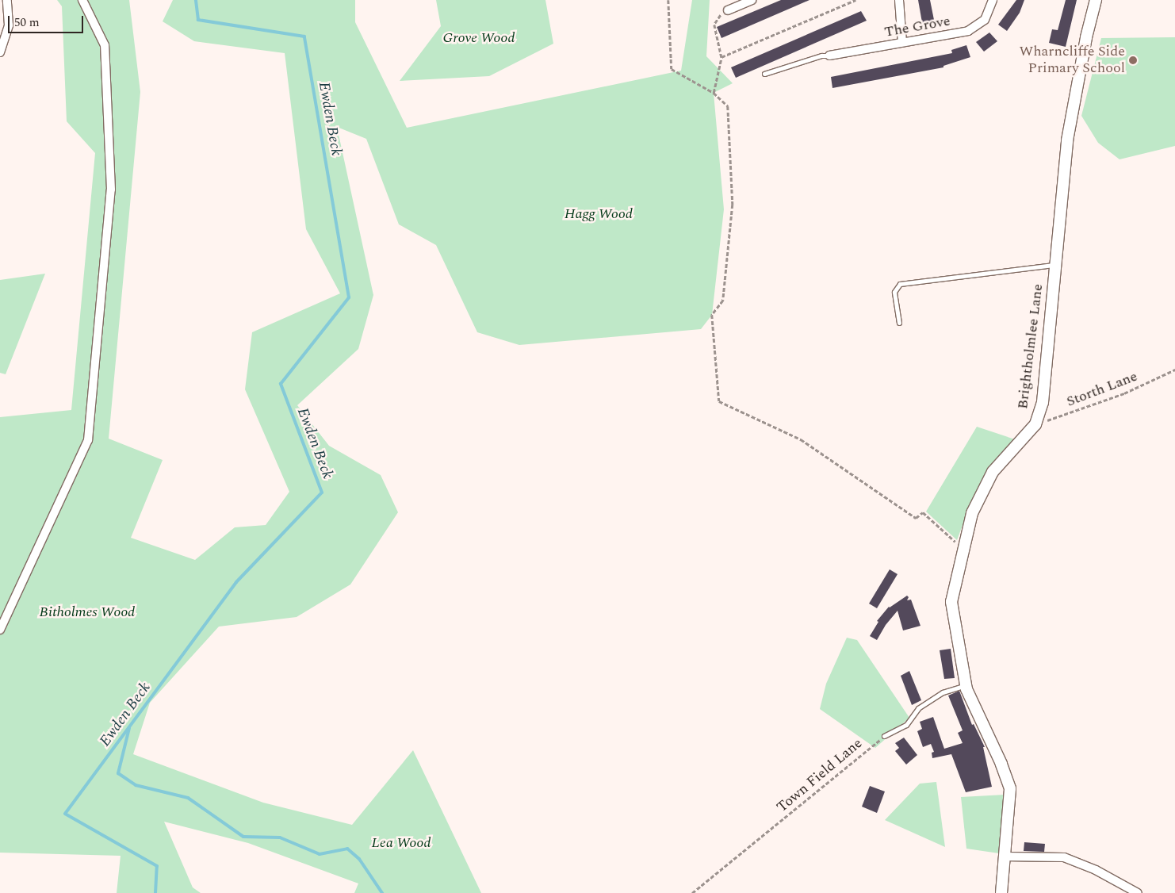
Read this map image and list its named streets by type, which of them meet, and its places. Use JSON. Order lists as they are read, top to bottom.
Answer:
{
  "streets": {
    "street": ["The Grove", "Brightholmlee Lane"],
    "path": ["Storth Lane", "Town Field Lane"]
  },
  "crossings": [
    ["Brightholmlee Lane", "Storth Lane"]
  ],
  "water": ["Ewden Beck"],
  "parks": [
    "Grove Wood",
    "Hagg Wood",
    "Bitholmes Wood",
    "Lea Wood"
  ],
  "places": ["Wharncliffe Side Primary School"],
  "scale_bar": "50 m"
}
